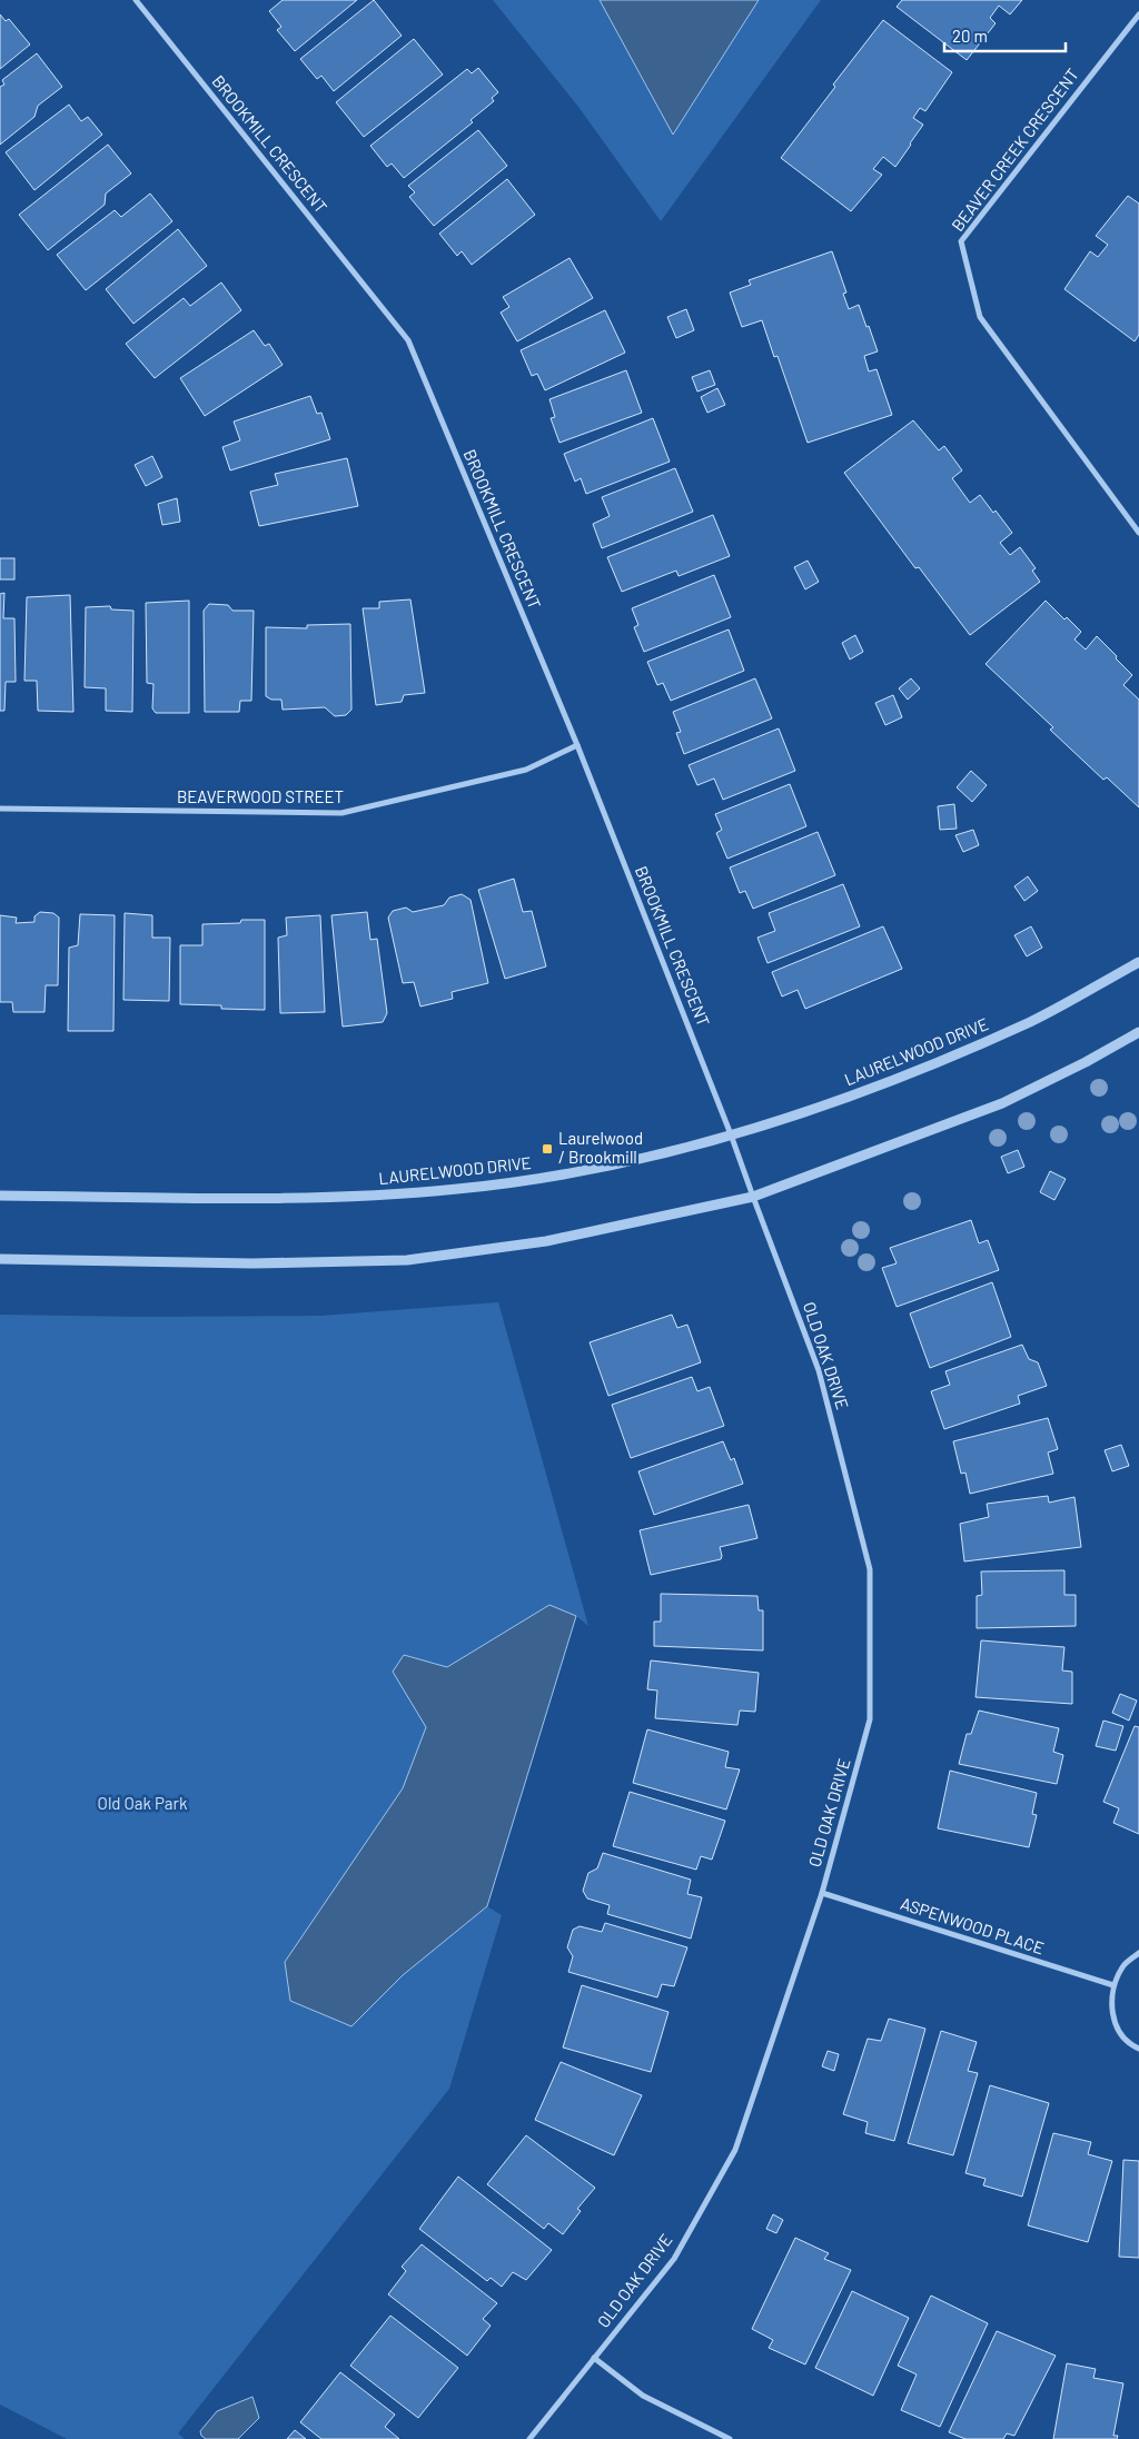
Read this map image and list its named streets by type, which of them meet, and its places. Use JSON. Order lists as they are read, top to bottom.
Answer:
{
  "streets": {
    "street": [
      "BROOKMILL CRESCENT",
      "BEAVER CREEK CRESCENT",
      "BEAVERWOOD STREET",
      "LAURELWOOD DRIVE",
      "OLD OAK DRIVE",
      "ASPENWOOD PLACE"
    ]
  },
  "crossings": [
    ["BROOKMILL CRESCENT", "BEAVERWOOD STREET"],
    ["BROOKMILL CRESCENT", "LAURELWOOD DRIVE"],
    ["BROOKMILL CRESCENT", "OLD OAK DRIVE"],
    ["LAURELWOOD DRIVE", "OLD OAK DRIVE"],
    ["OLD OAK DRIVE", "ASPENWOOD PLACE"]
  ],
  "parks": ["Old Oak Park"],
  "places": {
    "transit": ["Laurelwood / Brookmill"]
  },
  "scale_bar": "20 m"
}
